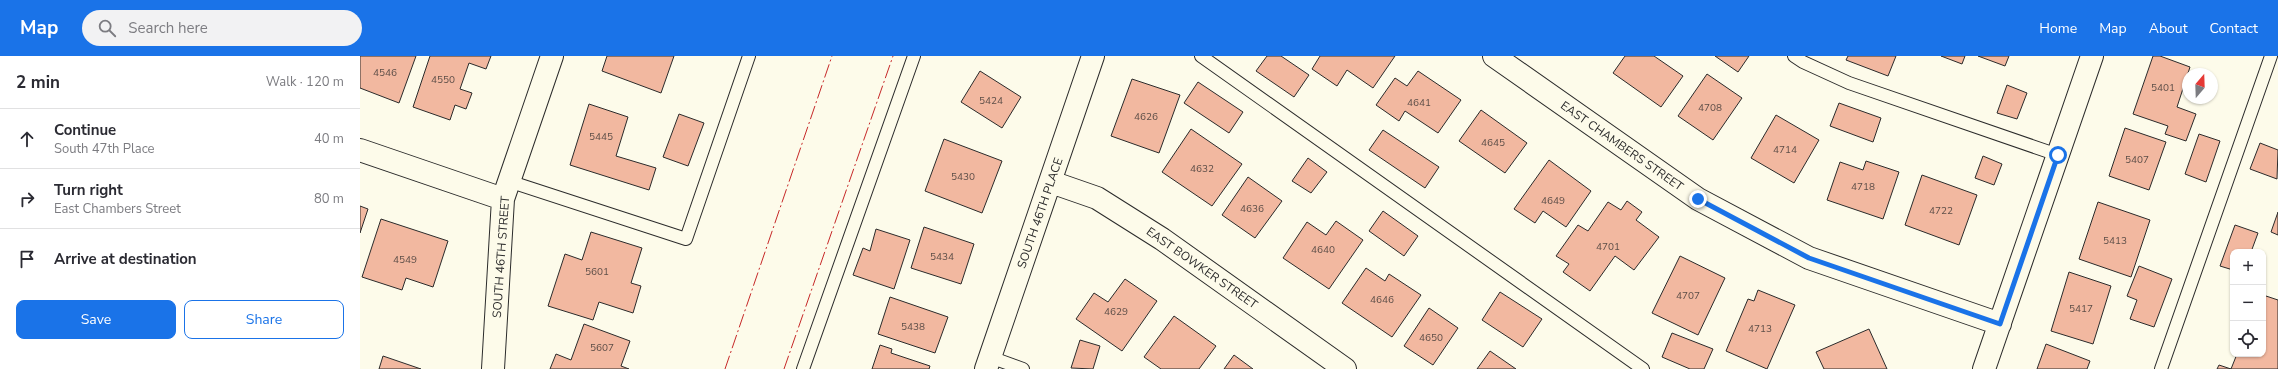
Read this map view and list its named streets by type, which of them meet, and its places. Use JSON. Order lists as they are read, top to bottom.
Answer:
{
  "streets": {
    "street": [
      "EAST CHAMBERS STREET",
      "SOUTH 46TH PLACE",
      "SOUTH 46TH STREET",
      "EAST BOWKER STREET"
    ]
  },
  "crossings": [
    ["SOUTH 46TH PLACE", "EAST BOWKER STREET"]
  ],
  "house_numbers": [
    "4546",
    "4550",
    "5401",
    "5424",
    "4641",
    "4708",
    "4626",
    "5445",
    "4645",
    "4714",
    "5407",
    "4632",
    "5430",
    "4718",
    "4649",
    "4636",
    "4722",
    "5413",
    "4701",
    "4640",
    "5434",
    "4549",
    "5601",
    "4707",
    "4646",
    "5417",
    "4629",
    "5438",
    "4713",
    "4650",
    "5607"
  ],
  "north": "top",
  "page": {
    "header": "Map",
    "search": "Search here",
    "nav": [
      "Home",
      "Map",
      "About",
      "Contact"
    ],
    "heading": ["2 min", "Walk · 120 m"],
    "list": [
      ["Continue", "South 47th Place", "40 m"],
      ["Turn right", "East Chambers Street", "80 m"],
      "Arrive at destination"
    ],
    "map_buttons": ["+", "−"],
    "buttons": ["Save", "Share"]
  }
}
